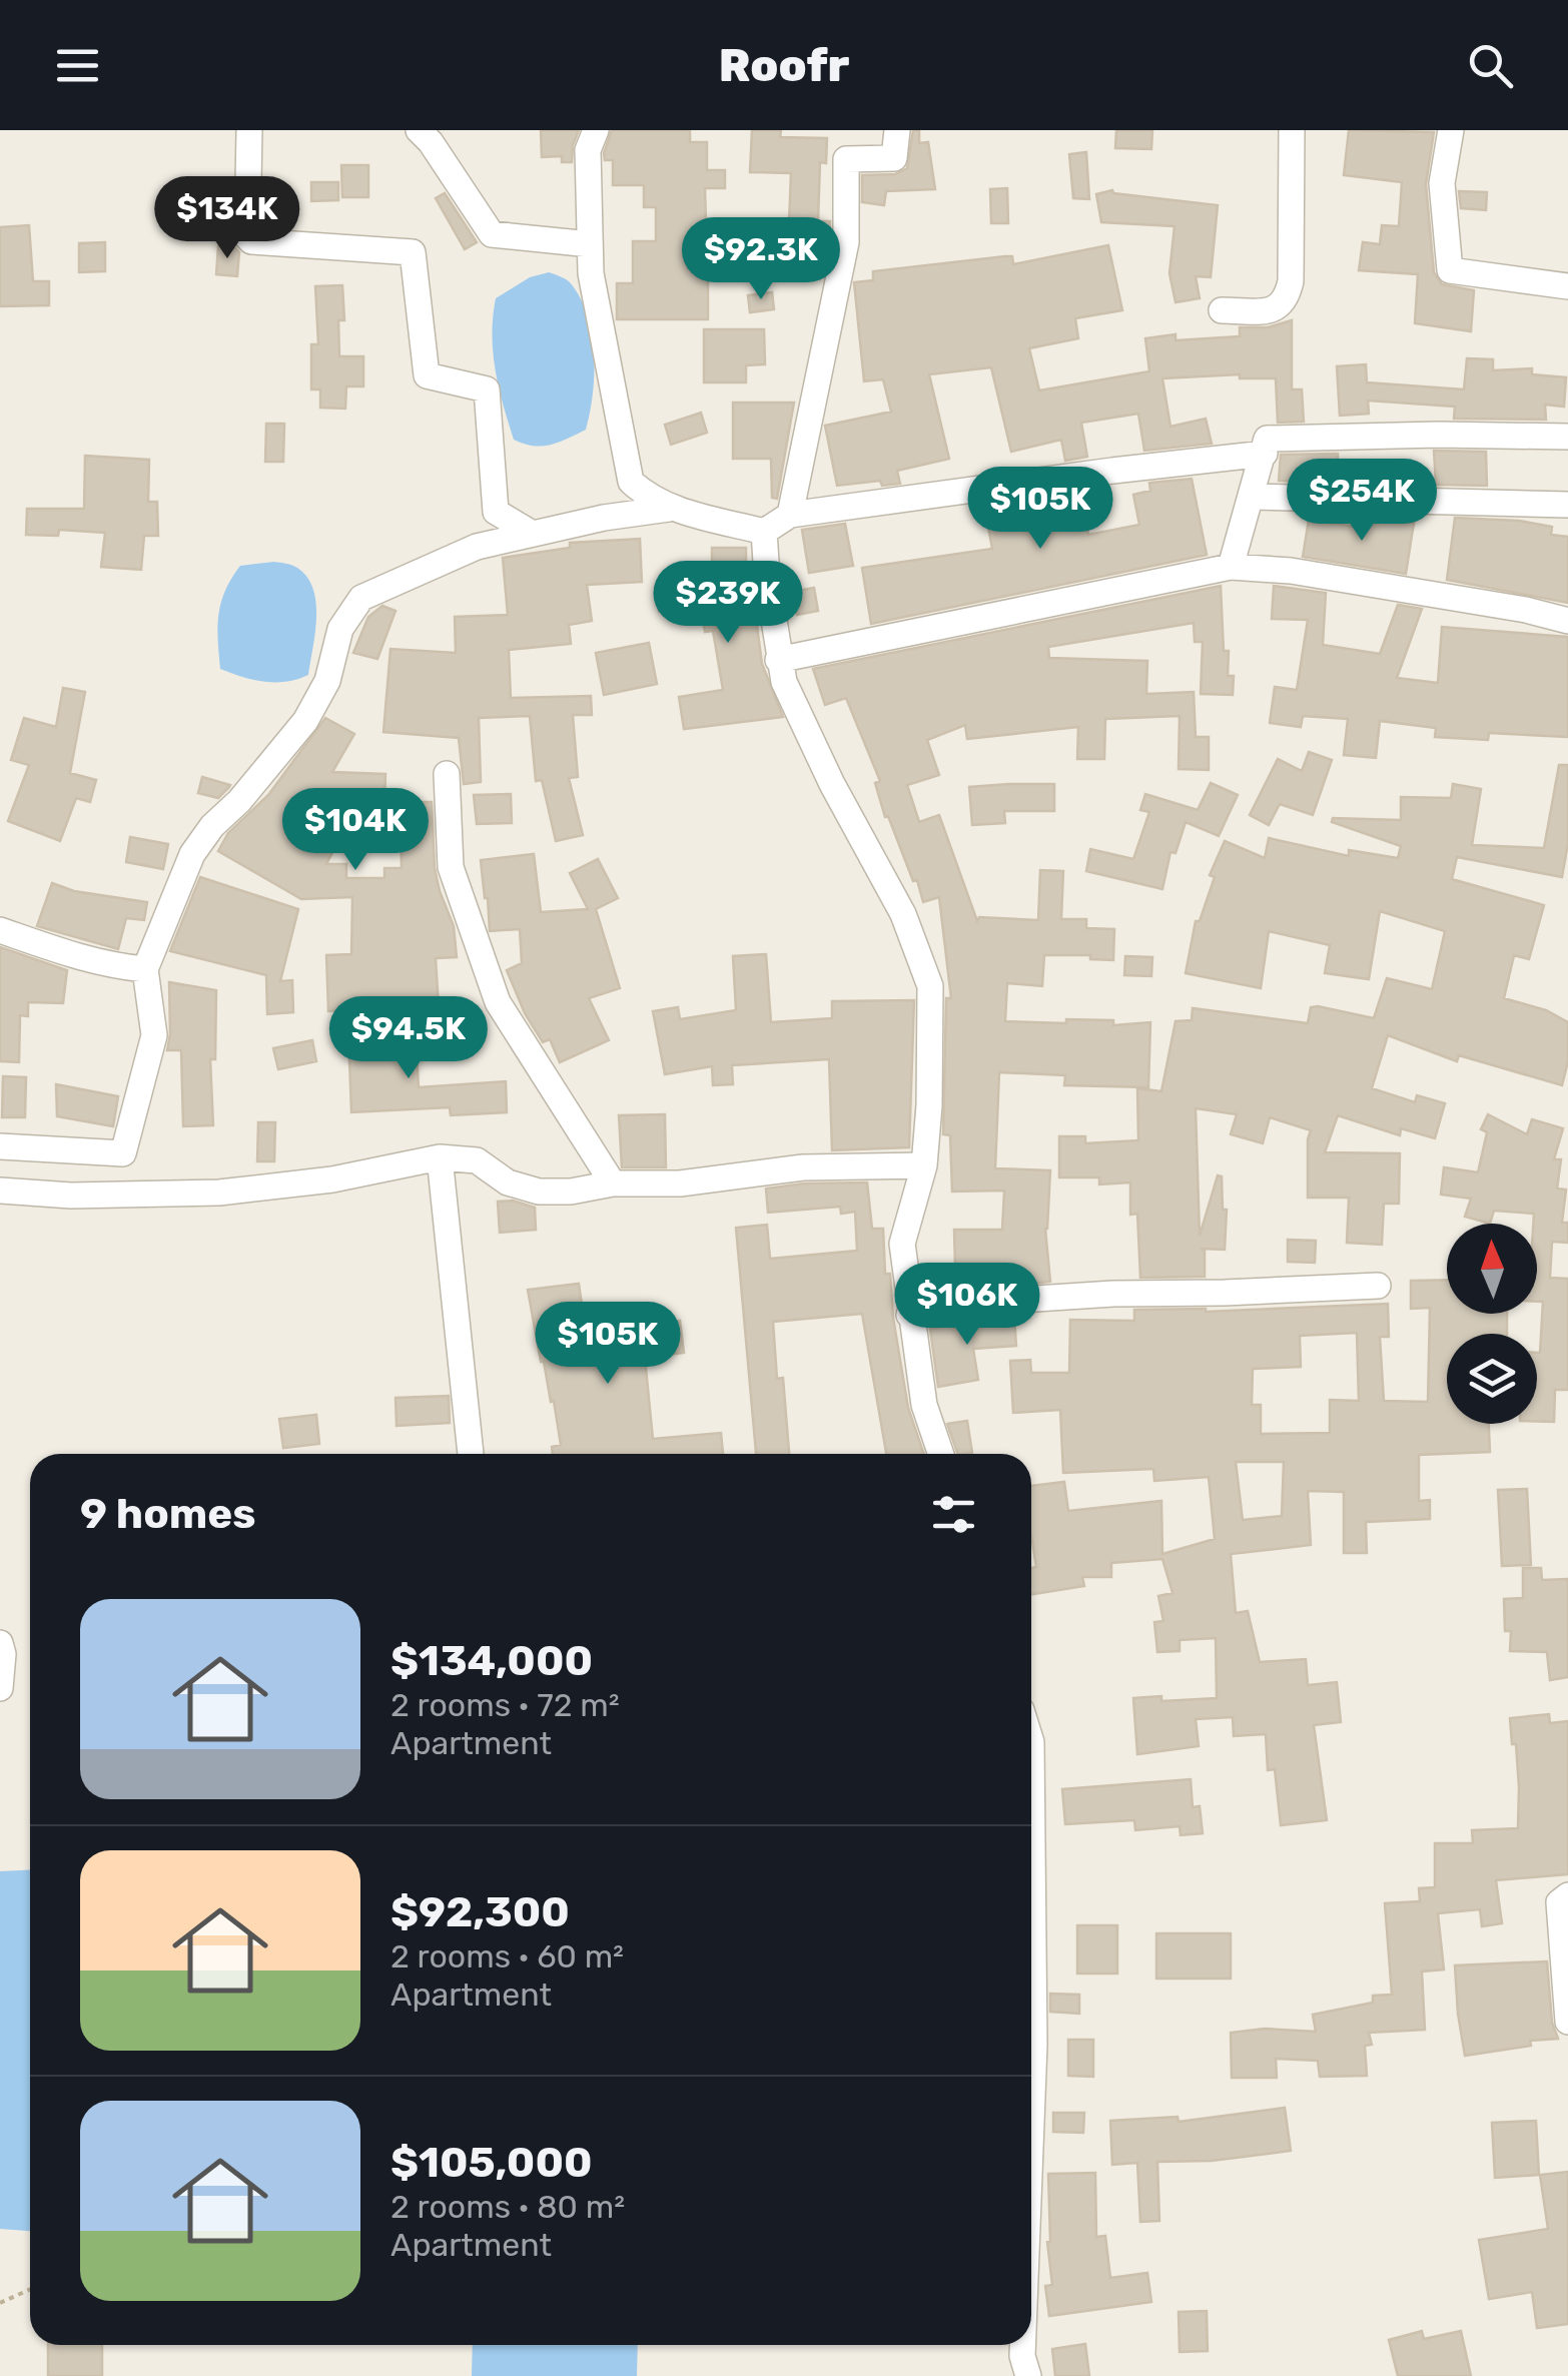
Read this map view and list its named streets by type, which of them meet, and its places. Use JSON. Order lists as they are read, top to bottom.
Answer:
{
  "north": "top",
  "page": {
    "header": "Roofr",
    "price": [
      "$134K",
      "$92.3K",
      "$254K",
      "$105K",
      "$239K",
      "$104K",
      "$94.5K",
      "$106K",
      "$105K"
    ],
    "heading": "9 homes",
    "list": [
      {
        "name": "$134,000",
        "note": "2 rooms · 72 m² · Apartment"
      },
      {
        "name": "$92,300",
        "note": "2 rooms · 60 m² · Apartment"
      },
      {
        "name": "$105,000",
        "note": "2 rooms · 80 m² · Apartment"
      }
    ]
  }
}
